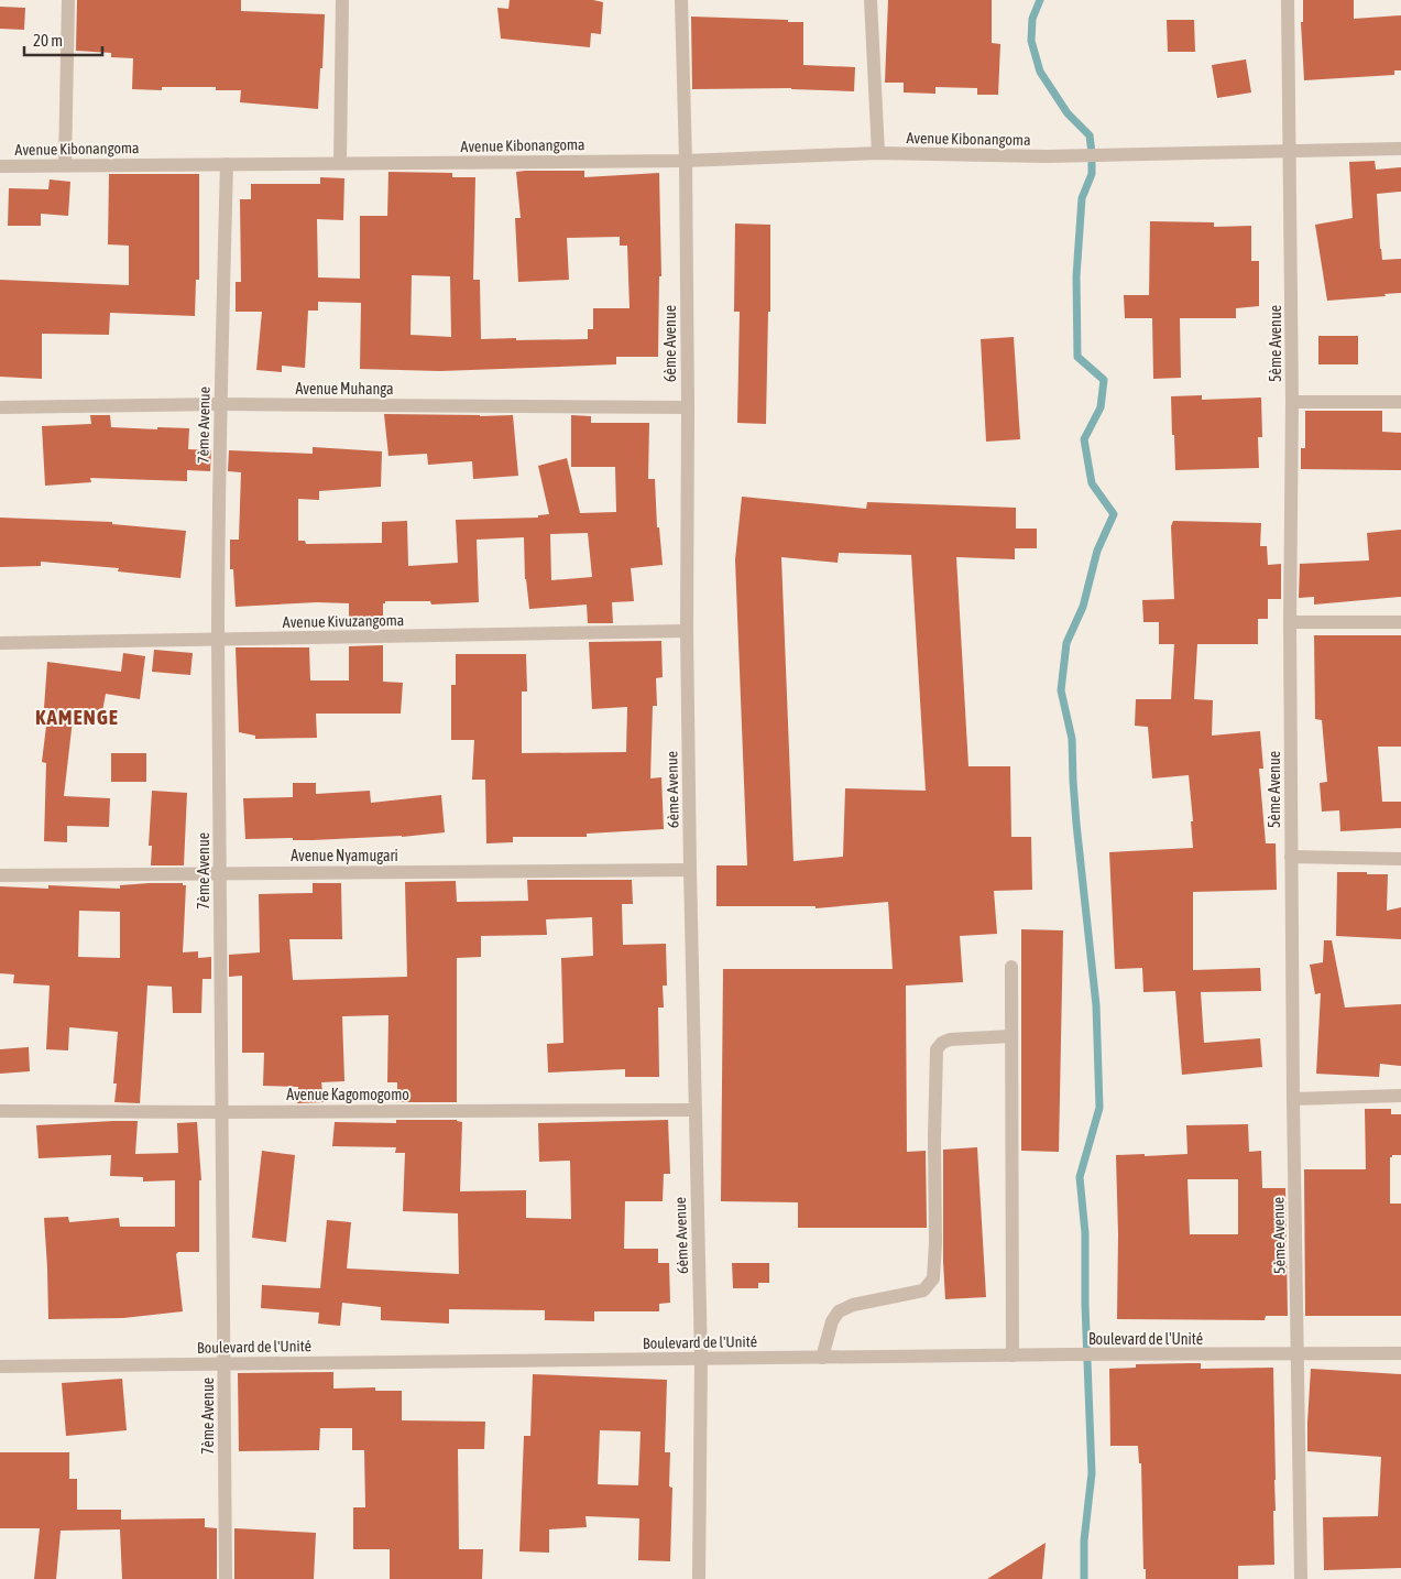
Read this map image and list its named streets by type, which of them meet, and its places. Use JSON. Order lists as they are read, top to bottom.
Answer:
{
  "streets": {
    "street": [
      "Avenue Kibonangoma",
      "6ème Avenue",
      "5ème Avenue",
      "Avenue Muhanga",
      "7ème Avenue",
      "Avenue Kivuzangoma",
      "Avenue Nyamugari",
      "Avenue Kagomogomo",
      "Boulevard de l'Unité"
    ]
  },
  "crossings": [
    ["Avenue Kibonangoma", "6ème Avenue"],
    ["Avenue Kibonangoma", "5ème Avenue"],
    ["Avenue Kibonangoma", "7ème Avenue"],
    ["6ème Avenue", "Avenue Muhanga"],
    ["6ème Avenue", "Avenue Kivuzangoma"],
    ["6ème Avenue", "Avenue Nyamugari"],
    ["6ème Avenue", "Avenue Kagomogomo"],
    ["6ème Avenue", "Boulevard de l'Unité"],
    ["5ème Avenue", "Boulevard de l'Unité"],
    ["Avenue Muhanga", "7ème Avenue"],
    ["7ème Avenue", "Avenue Kivuzangoma"],
    ["7ème Avenue", "Avenue Nyamugari"],
    ["7ème Avenue", "Avenue Kagomogomo"],
    ["7ème Avenue", "Boulevard de l'Unité"]
  ],
  "districts": ["KAMENGE"],
  "scale_bar": "20 m"
}
